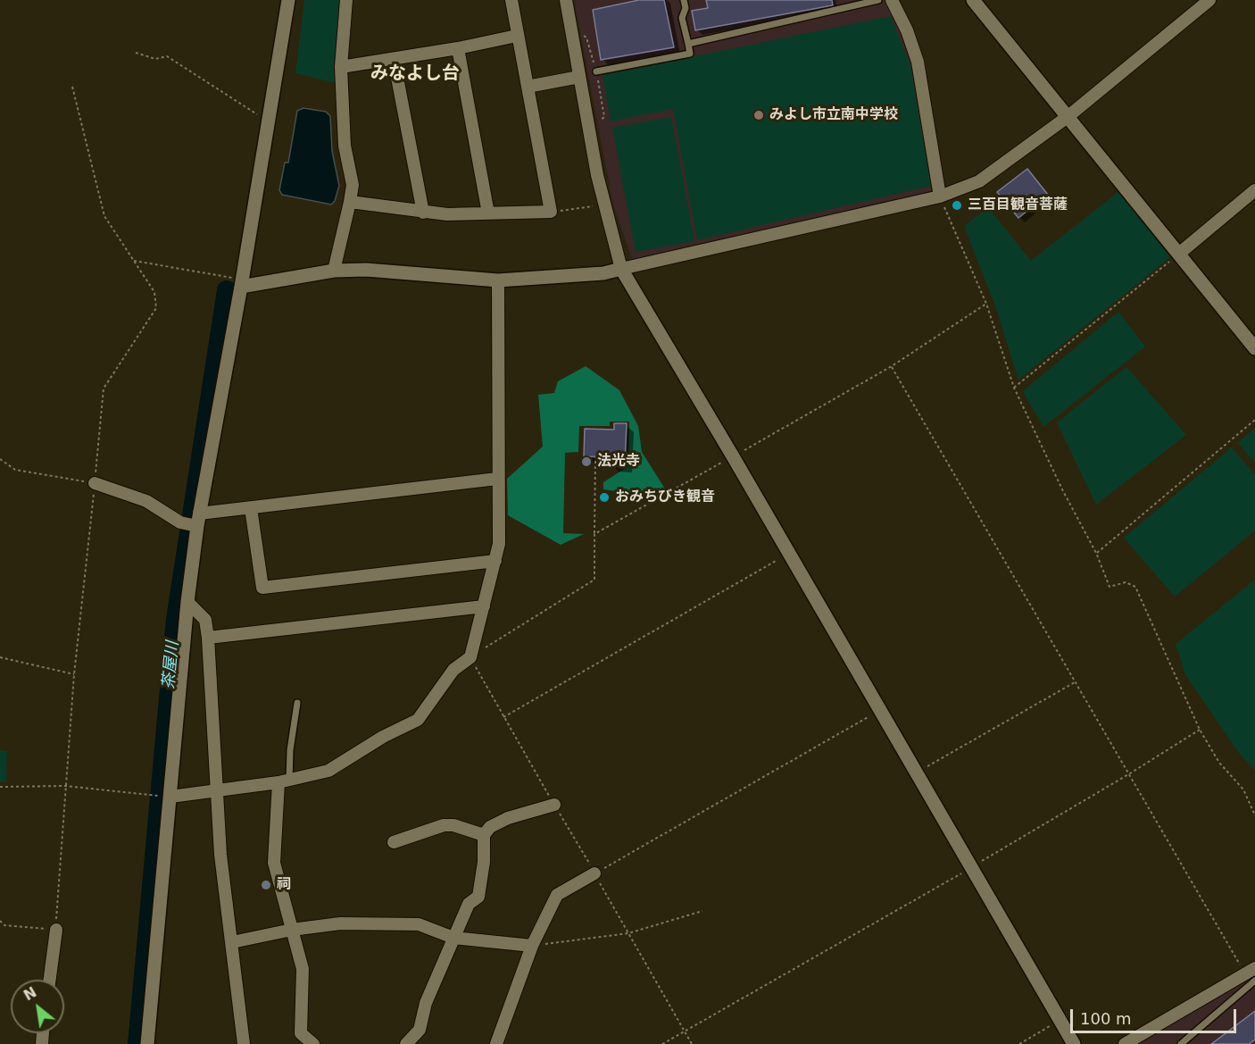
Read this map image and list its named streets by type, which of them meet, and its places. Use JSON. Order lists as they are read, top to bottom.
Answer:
{
  "districts": ["みなよし台"],
  "water": ["茶屋川"],
  "places": [
    "みよし市立南中学校",
    "三百目観音菩薩",
    "法光寺",
    "おみちびき観音",
    "祠"
  ],
  "scale_bar": "100 m",
  "north": "top left"
}
